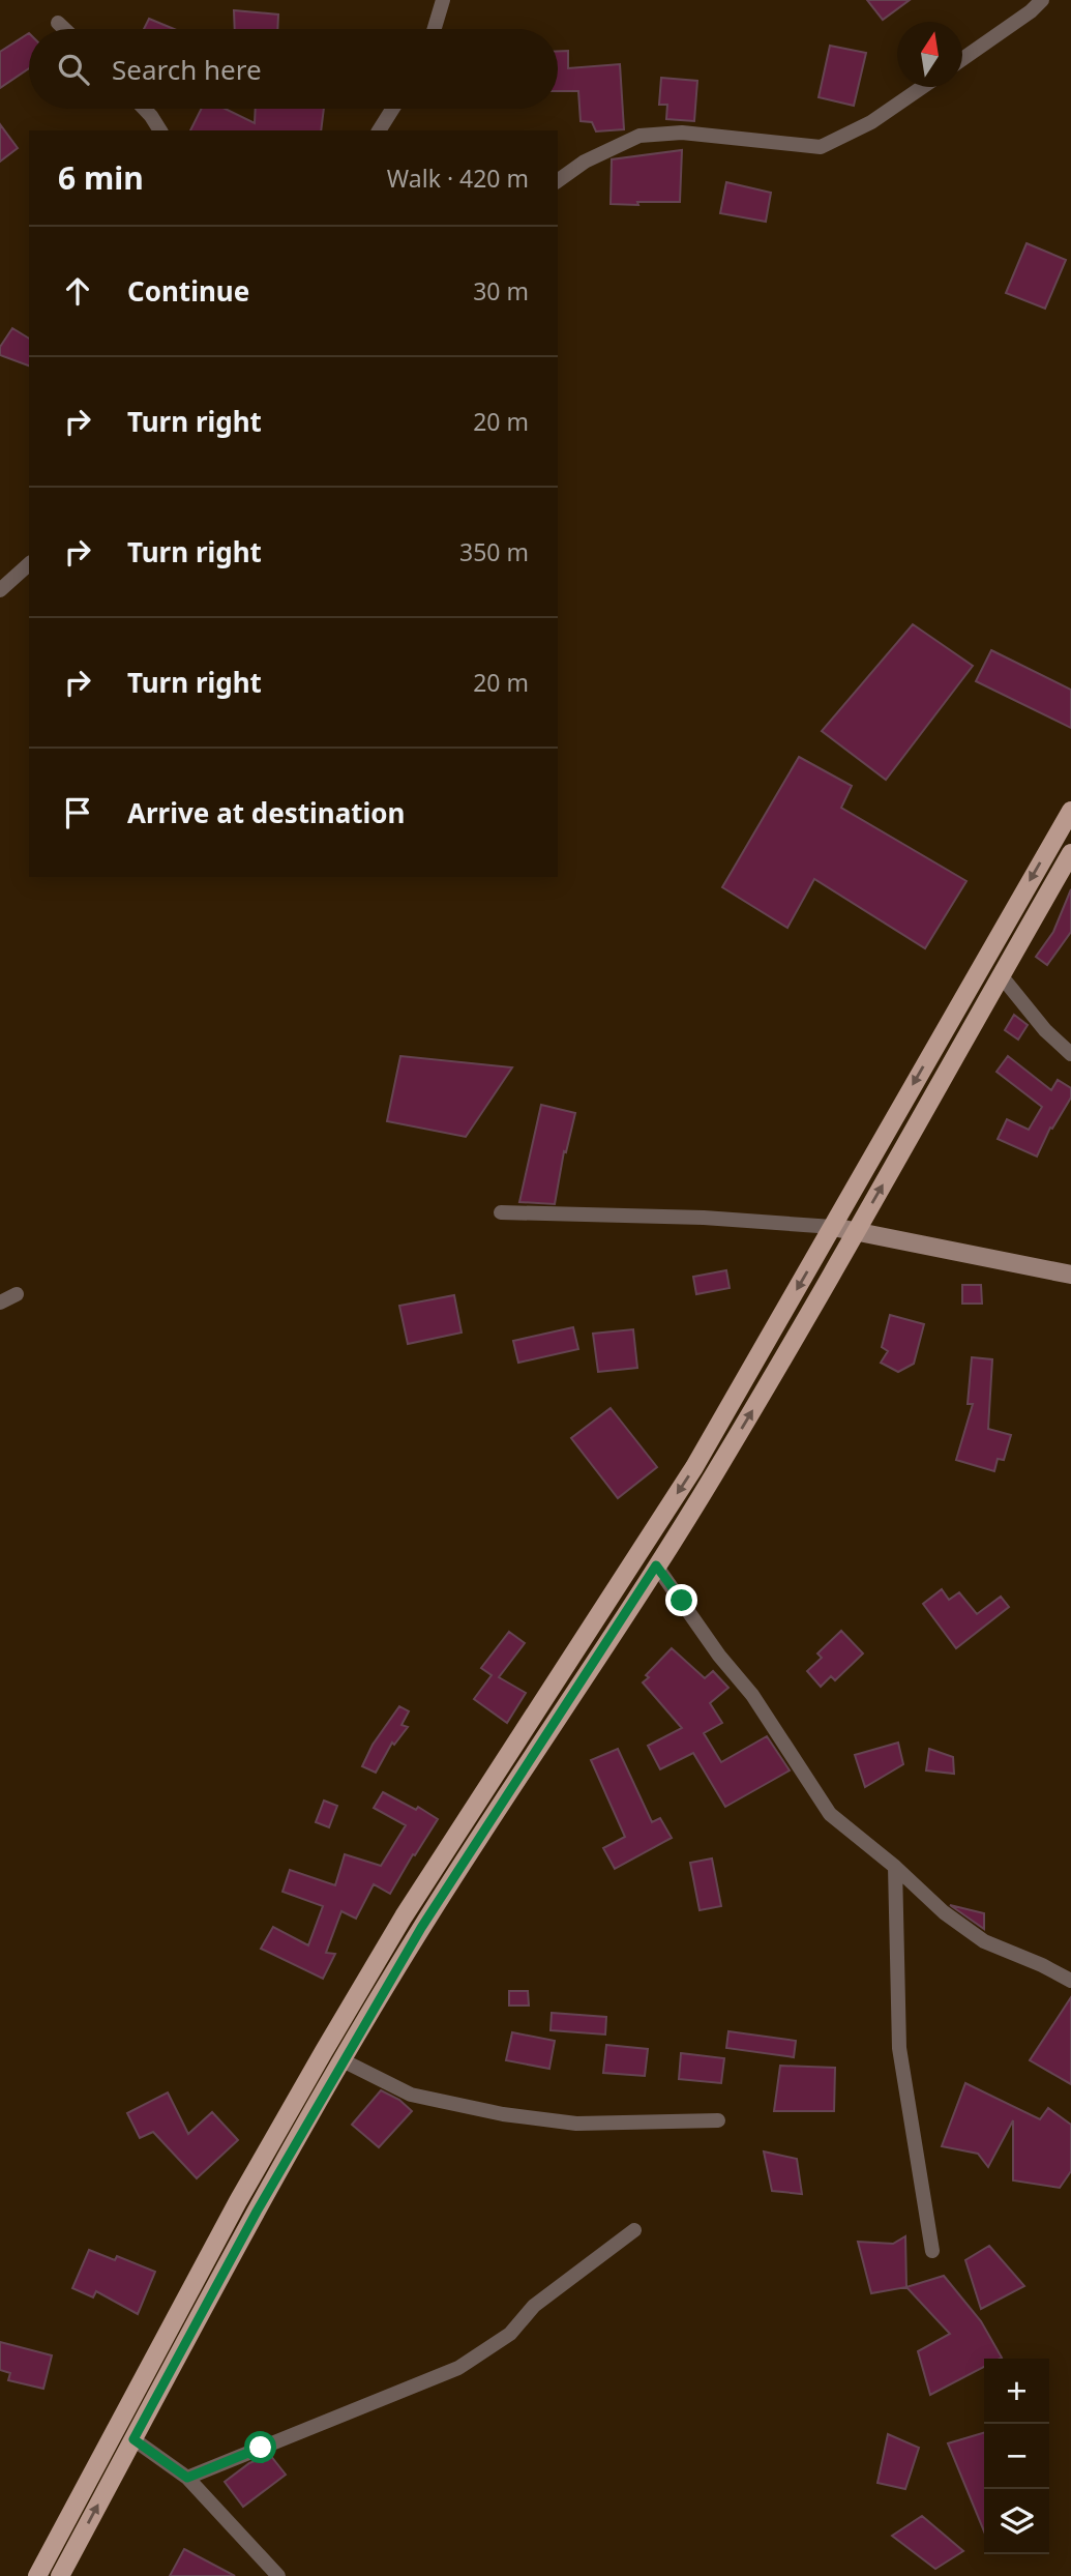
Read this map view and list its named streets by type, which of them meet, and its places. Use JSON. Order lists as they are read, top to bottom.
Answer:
{
  "north": "top",
  "page": {
    "search": "Search here",
    "heading": ["6 min", "Walk · 420 m"],
    "list": [
      ["Continue", "30 m"],
      ["Turn right", "20 m"],
      ["Turn right", "350 m"],
      ["Turn right", "20 m"],
      "Arrive at destination"
    ],
    "map_buttons": ["+", "−"]
  }
}
